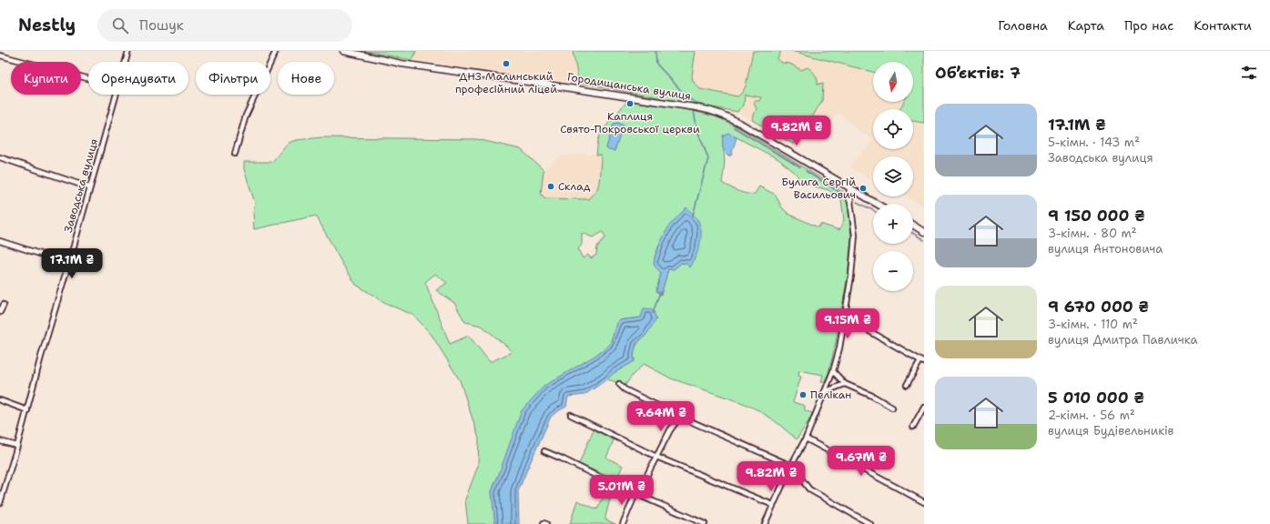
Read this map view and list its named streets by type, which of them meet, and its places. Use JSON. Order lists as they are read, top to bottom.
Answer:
{
  "streets": {
    "street": ["Городищанська вулиця", "Заводська вулиця"]
  },
  "places": [
    "ДНЗ Малинський професійний ліцей",
    "Каплиця Свято-Покровської церкви",
    "Склад",
    "Булига Сергій Васильович",
    "Пелікан"
  ],
  "north": "bottom",
  "page": {
    "header": "Nestly",
    "search": "Пошук",
    "nav": [
      "Головна",
      "Карта",
      "Про нас",
      "Контакти"
    ],
    "heading": "Об’єктів: 7",
    "map_buttons": ["+", "−"],
    "chip": [
      "Купити",
      "Орендувати",
      "Фільтри",
      "Нове"
    ],
    "list": [
      {
        "name": "17.1M ₴",
        "note": "5-кімн. · 143 m² · Заводська вулиця"
      },
      {
        "name": "9 150 000 ₴",
        "note": "3-кімн. · 80 m² · вулиця Антоновича"
      },
      {
        "name": "9 670 000 ₴",
        "note": "3-кімн. · 110 m² · вулиця Дмитра Павличка"
      },
      {
        "name": "5 010 000 ₴",
        "note": "2-кімн. · 56 m² · вулиця Будівельників"
      }
    ],
    "price": [
      "9.82M ₴",
      "17.1M ₴",
      "9.15M ₴",
      "7.64M ₴",
      "9.67M ₴",
      "9.82M ₴",
      "5.01M ₴"
    ]
  }
}
